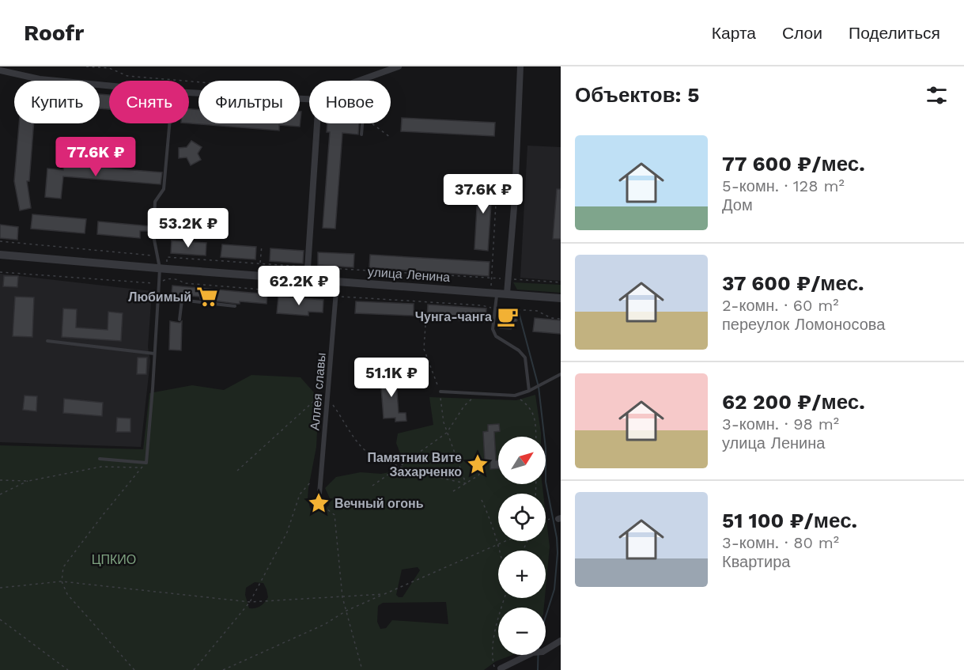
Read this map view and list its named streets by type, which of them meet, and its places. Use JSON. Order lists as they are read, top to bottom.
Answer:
{
  "streets": {
    "street": ["улица Ленина", "Аллея славы"]
  },
  "crossings": [
    ["улица Ленина", "Аллея славы"]
  ],
  "parks": ["ЦПКИО"],
  "places": {
    "supermarket": ["Любимый"],
    "cafe": ["Чунга-чанга"],
    "place": ["Памятник Вите Захарченко", "Вечный огонь"]
  },
  "north": "top right",
  "page": {
    "header": "Roofr",
    "nav": ["Карта", "Слои", "Поделиться"],
    "heading": "Объектов: 5",
    "chip": [
      "Купить",
      "Снять",
      "Фильтры",
      "Новое"
    ],
    "list": [
      {
        "name": "77 600 ₽/мес.",
        "note": "5-комн. · 128 m² · Дом"
      },
      {
        "name": "37 600 ₽/мес.",
        "note": "2-комн. · 60 m² · переулок Ломоносова"
      },
      {
        "name": "62 200 ₽/мес.",
        "note": "3-комн. · 98 m² · улица Ленина"
      },
      {
        "name": "51 100 ₽/мес.",
        "note": "3-комн. · 80 m² · Квартира"
      }
    ],
    "price": [
      "77.6K ₽",
      "37.6K ₽",
      "53.2K ₽",
      "62.2K ₽",
      "51.1K ₽"
    ],
    "map_buttons": ["+", "−"]
  }
}
